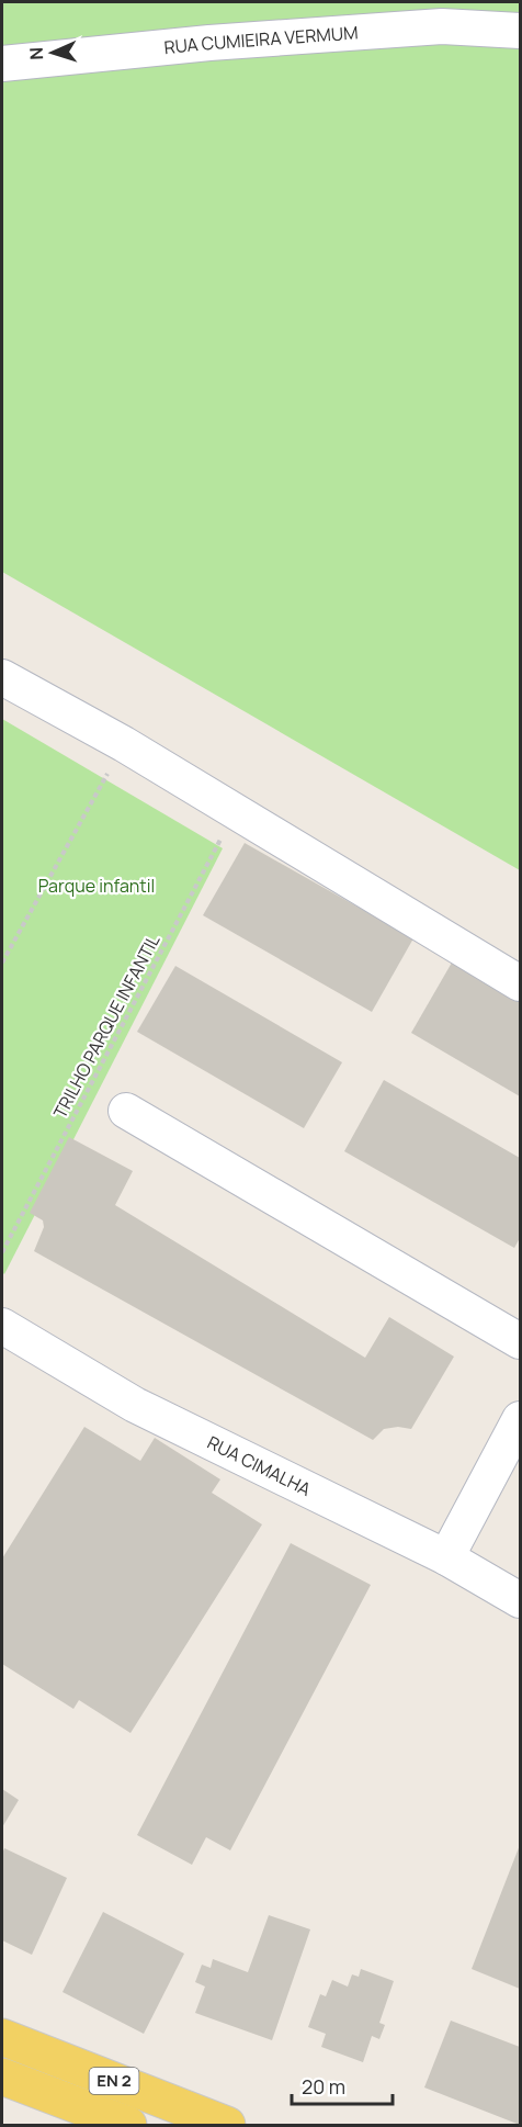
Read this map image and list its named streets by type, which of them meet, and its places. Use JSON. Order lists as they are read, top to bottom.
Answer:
{
  "streets": {
    "main road": ["EN 2"],
    "street": ["RUA CUMIEIRA VERMUM", "RUA CIMALHA"],
    "path": ["TRILHO PARQUE INFANTIL"]
  },
  "parks": ["Parque infantil"],
  "scale_bar": "20 m",
  "north": "left"
}
